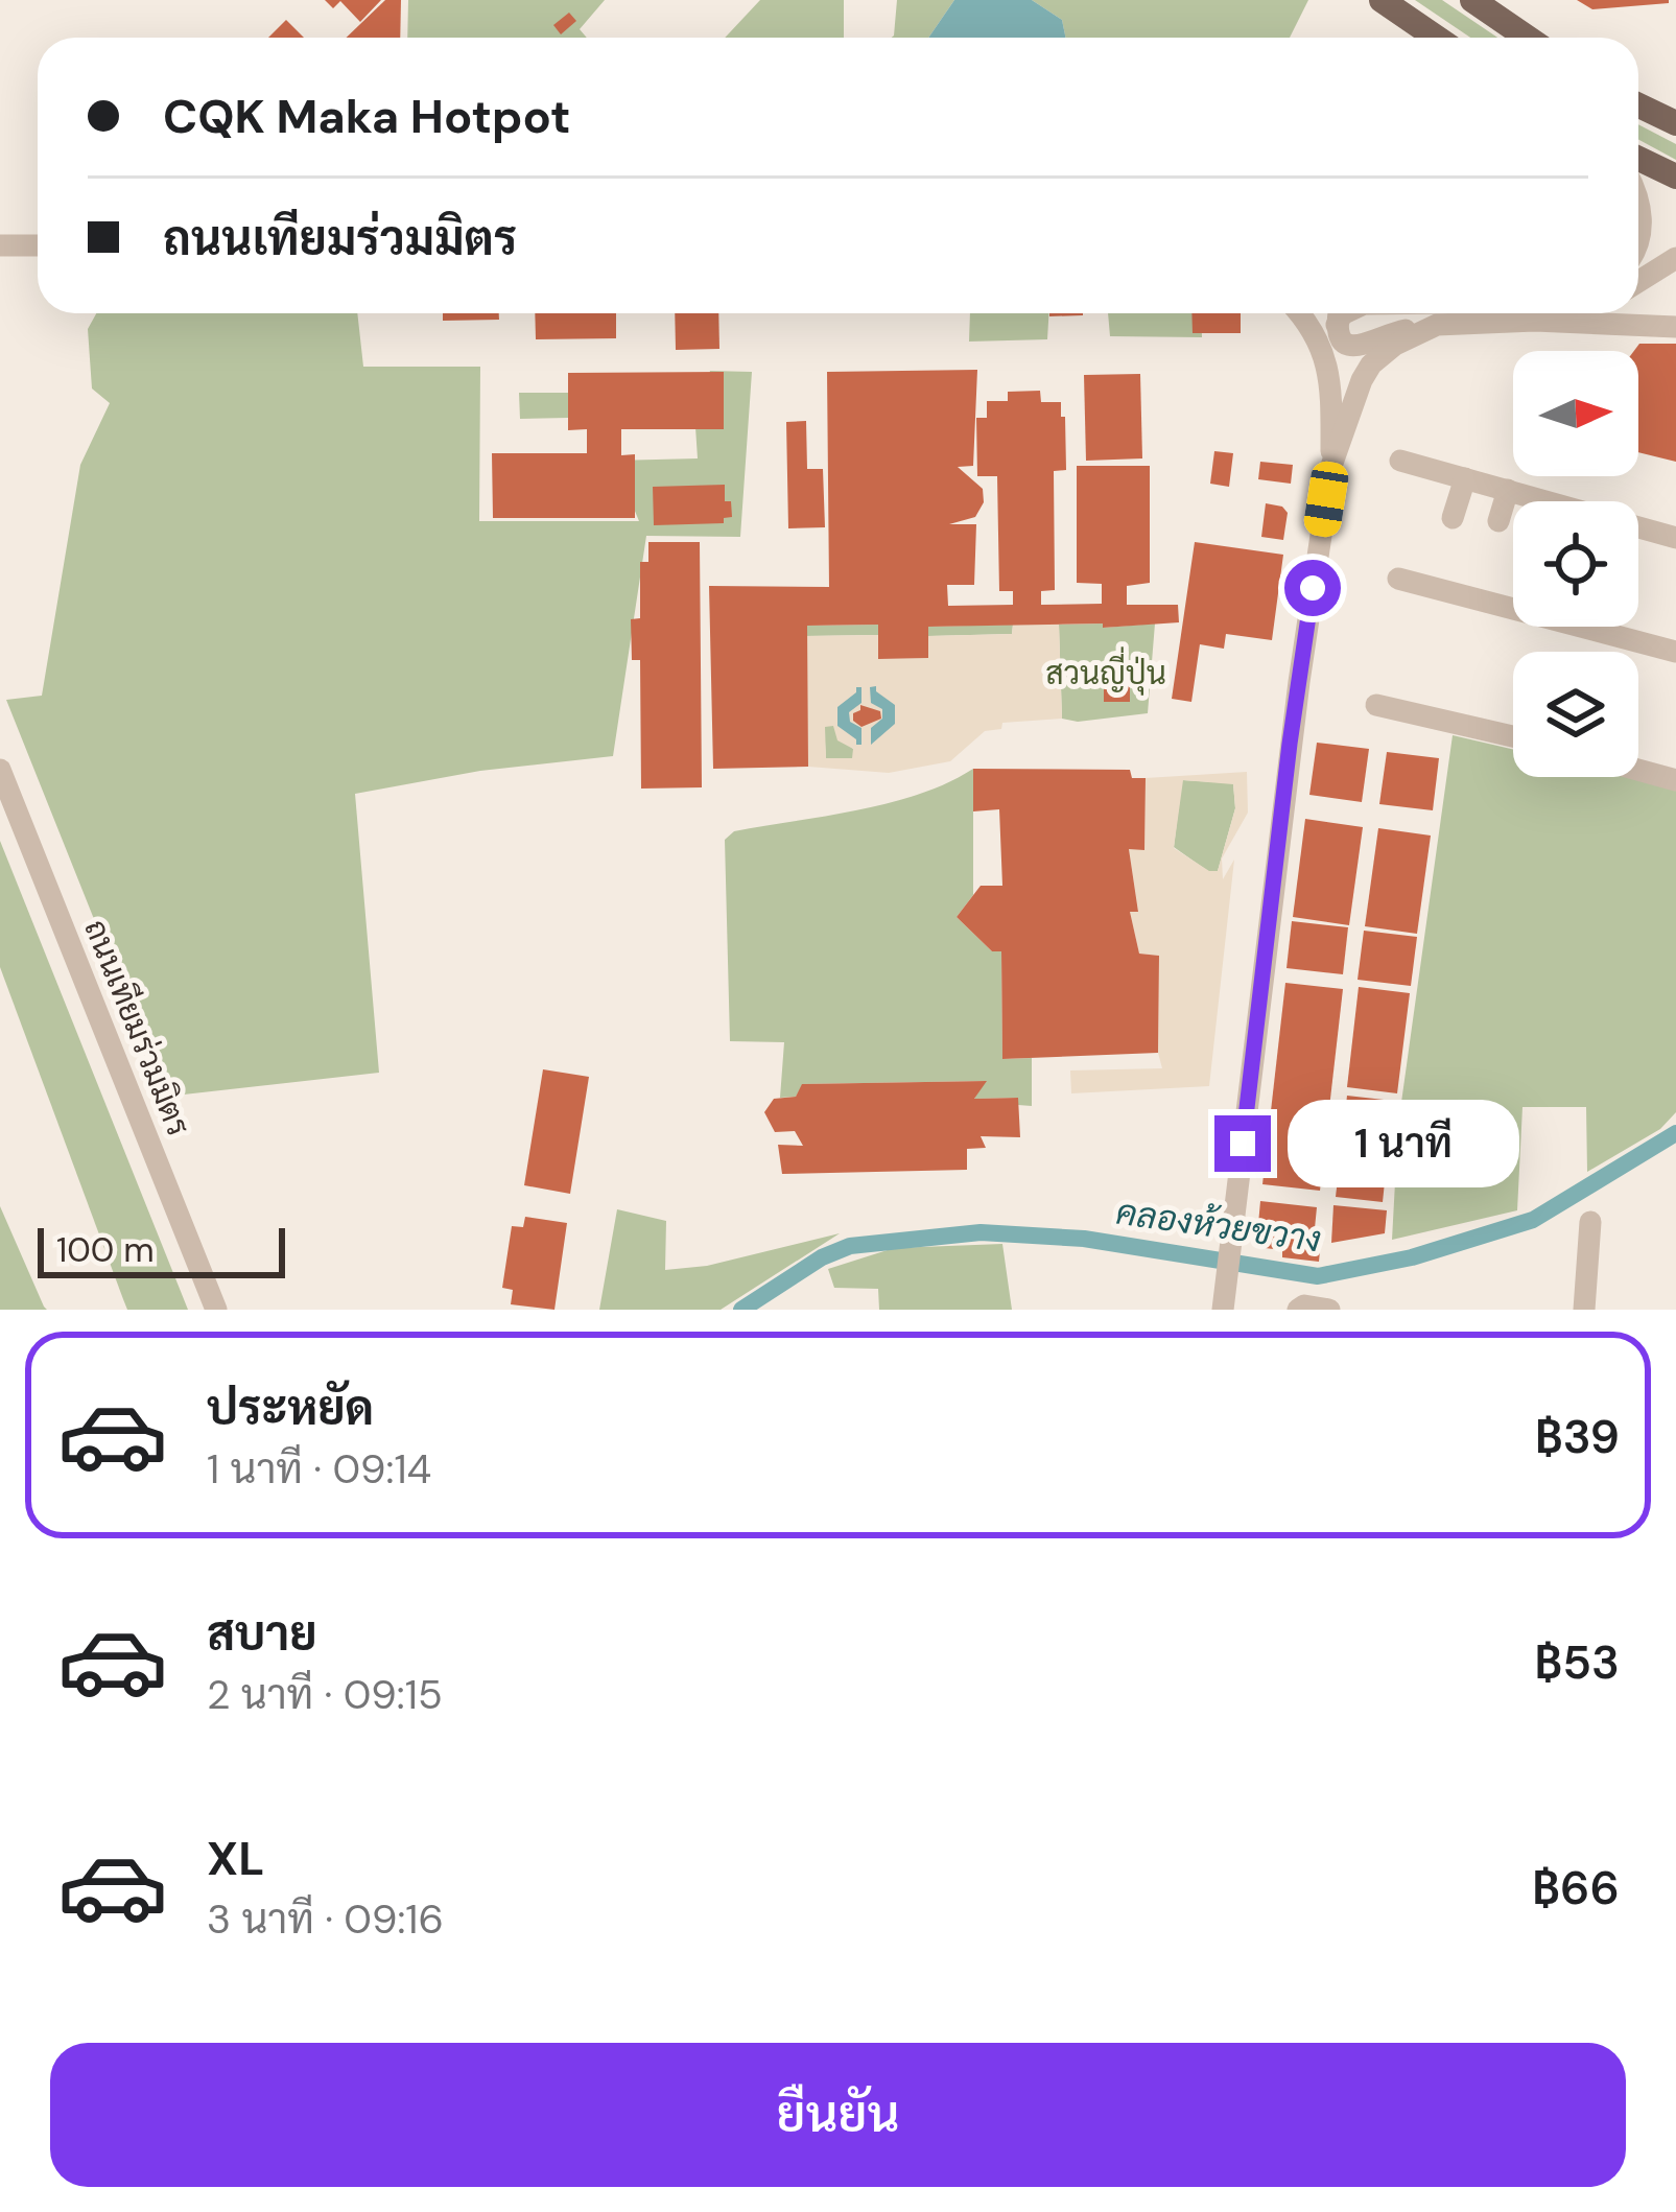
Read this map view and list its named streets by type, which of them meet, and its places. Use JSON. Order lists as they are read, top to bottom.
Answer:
{
  "streets": {
    "street": ["ถนนเทียมร่วมมิตร"]
  },
  "water": ["คลองห้วยขวาง"],
  "parks": ["สวนญี่ปุ่น"],
  "scale_bar": "100 m",
  "north": "right",
  "page": {
    "banner": ["CQK Maka Hotpot", "ถนนเทียมร่วมมิตร"],
    "bubble": "1 นาที",
    "scale": "100 m",
    "list": [
      {
        "name": "ประหยัด",
        "note": "1 นาที · 09:14",
        "value": "฿39"
      },
      {
        "name": "สบาย",
        "note": "2 นาที · 09:15",
        "value": "฿53"
      },
      {
        "name": "XL",
        "note": "3 นาที · 09:16",
        "value": "฿66"
      }
    ],
    "buttons": "ยืนยัน"
  }
}
